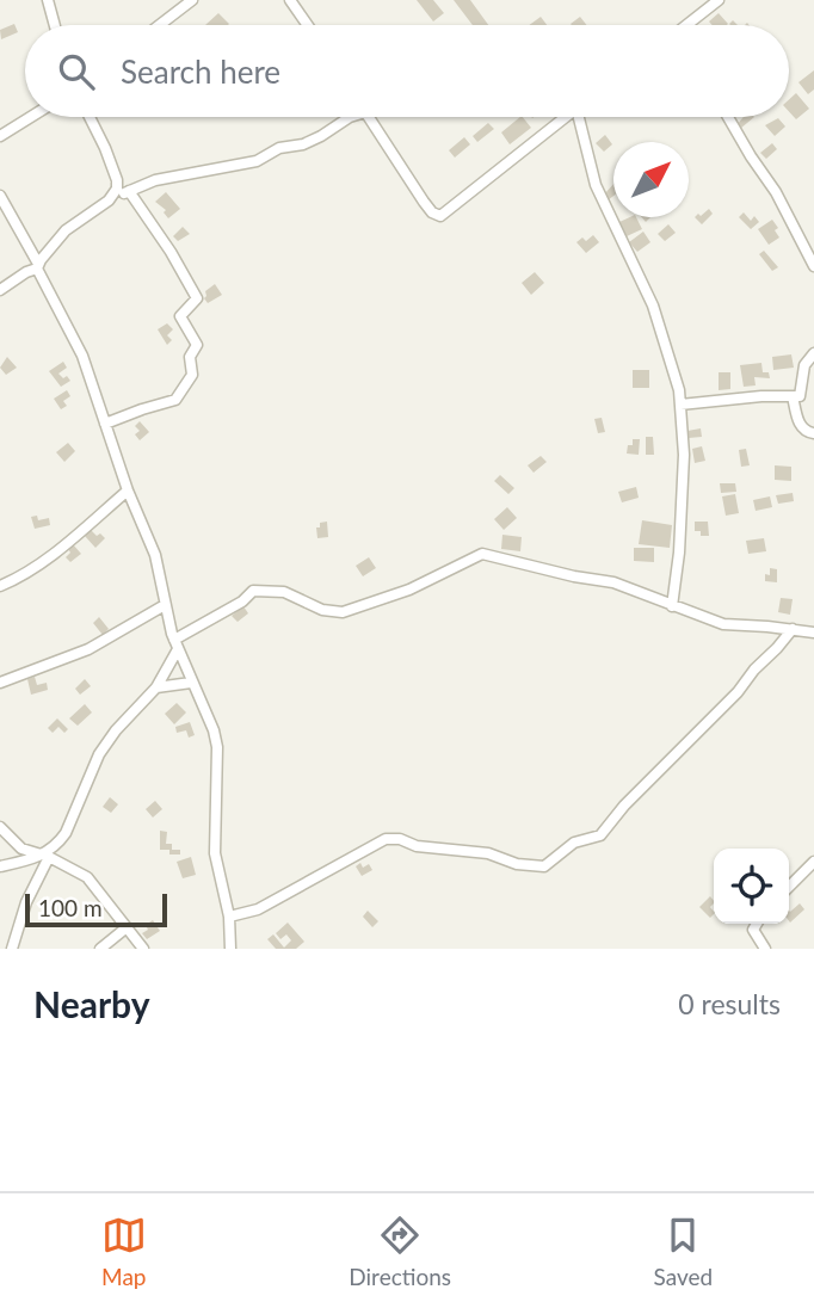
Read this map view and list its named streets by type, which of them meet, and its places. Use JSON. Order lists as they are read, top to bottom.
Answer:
{
  "scale_bar": "100 m",
  "north": "top right",
  "page": {
    "search": "Search here",
    "scale": "100 m",
    "heading": ["Nearby", "0 results"],
    "nav": ["Map", "Directions", "Saved"]
  }
}
